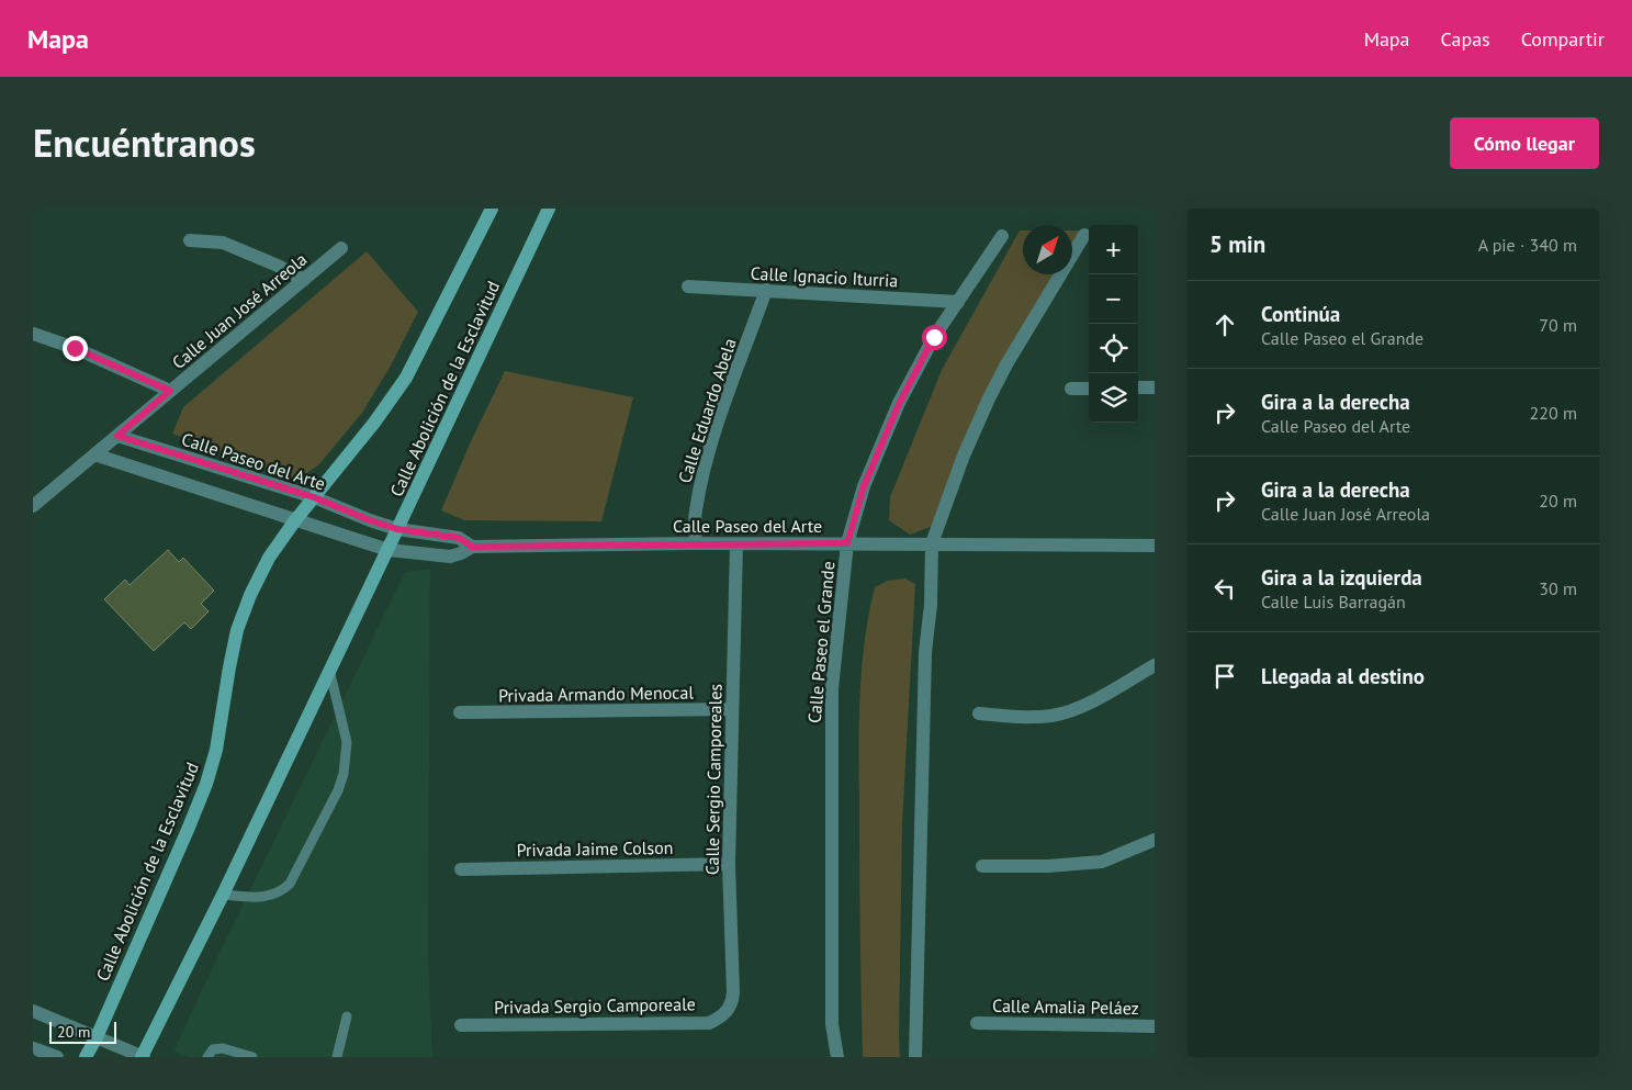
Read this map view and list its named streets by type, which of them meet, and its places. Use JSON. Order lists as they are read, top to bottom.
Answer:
{
  "streets": {
    "main road": ["Calle Abolición de la Esclavitud"],
    "street": [
      "Calle Ignacio Iturria",
      "Calle Juan José Arreola",
      "Calle Eduardo Abela",
      "Calle Paseo del Arte",
      "Calle Paseo el Grande",
      "Privada Armando Menocal",
      "Calle Sergio Camporeales",
      "Privada Jaime Colson",
      "Privada Sergio Camporeale",
      "Calle Amalia Peláez"
    ]
  },
  "crossings": [
    ["Calle Ignacio Iturria", "Calle Eduardo Abela"],
    ["Calle Ignacio Iturria", "Calle Paseo el Grande"],
    ["Calle Juan José Arreola", "Calle Paseo del Arte"],
    ["Calle Abolición de la Esclavitud", "Calle Paseo del Arte"],
    ["Calle Eduardo Abela", "Calle Paseo del Arte"],
    ["Calle Paseo del Arte", "Calle Paseo el Grande"],
    ["Calle Paseo del Arte", "Calle Sergio Camporeales"],
    ["Privada Armando Menocal", "Calle Sergio Camporeales"],
    ["Calle Sergio Camporeales", "Privada Jaime Colson"],
    ["Calle Sergio Camporeales", "Privada Sergio Camporeale"]
  ],
  "scale_bar": "20 m",
  "north": "top right",
  "page": {
    "header": "Mapa",
    "nav": ["Mapa", "Capas", "Compartir"],
    "title": "Encuéntranos",
    "buttons": "Cómo llegar",
    "heading": ["5 min", "A pie · 340 m"],
    "map_buttons": ["+", "−"],
    "list": [
      ["Continúa", "Calle Paseo el Grande", "70 m"],
      ["Gira a la derecha", "Calle Paseo del Arte", "220 m"],
      ["Gira a la derecha", "Calle Juan José Arreola", "20 m"],
      ["Gira a la izquierda", "Calle Luis Barragán", "30 m"],
      "Llegada al destino"
    ],
    "scale": "20 m"
  }
}
